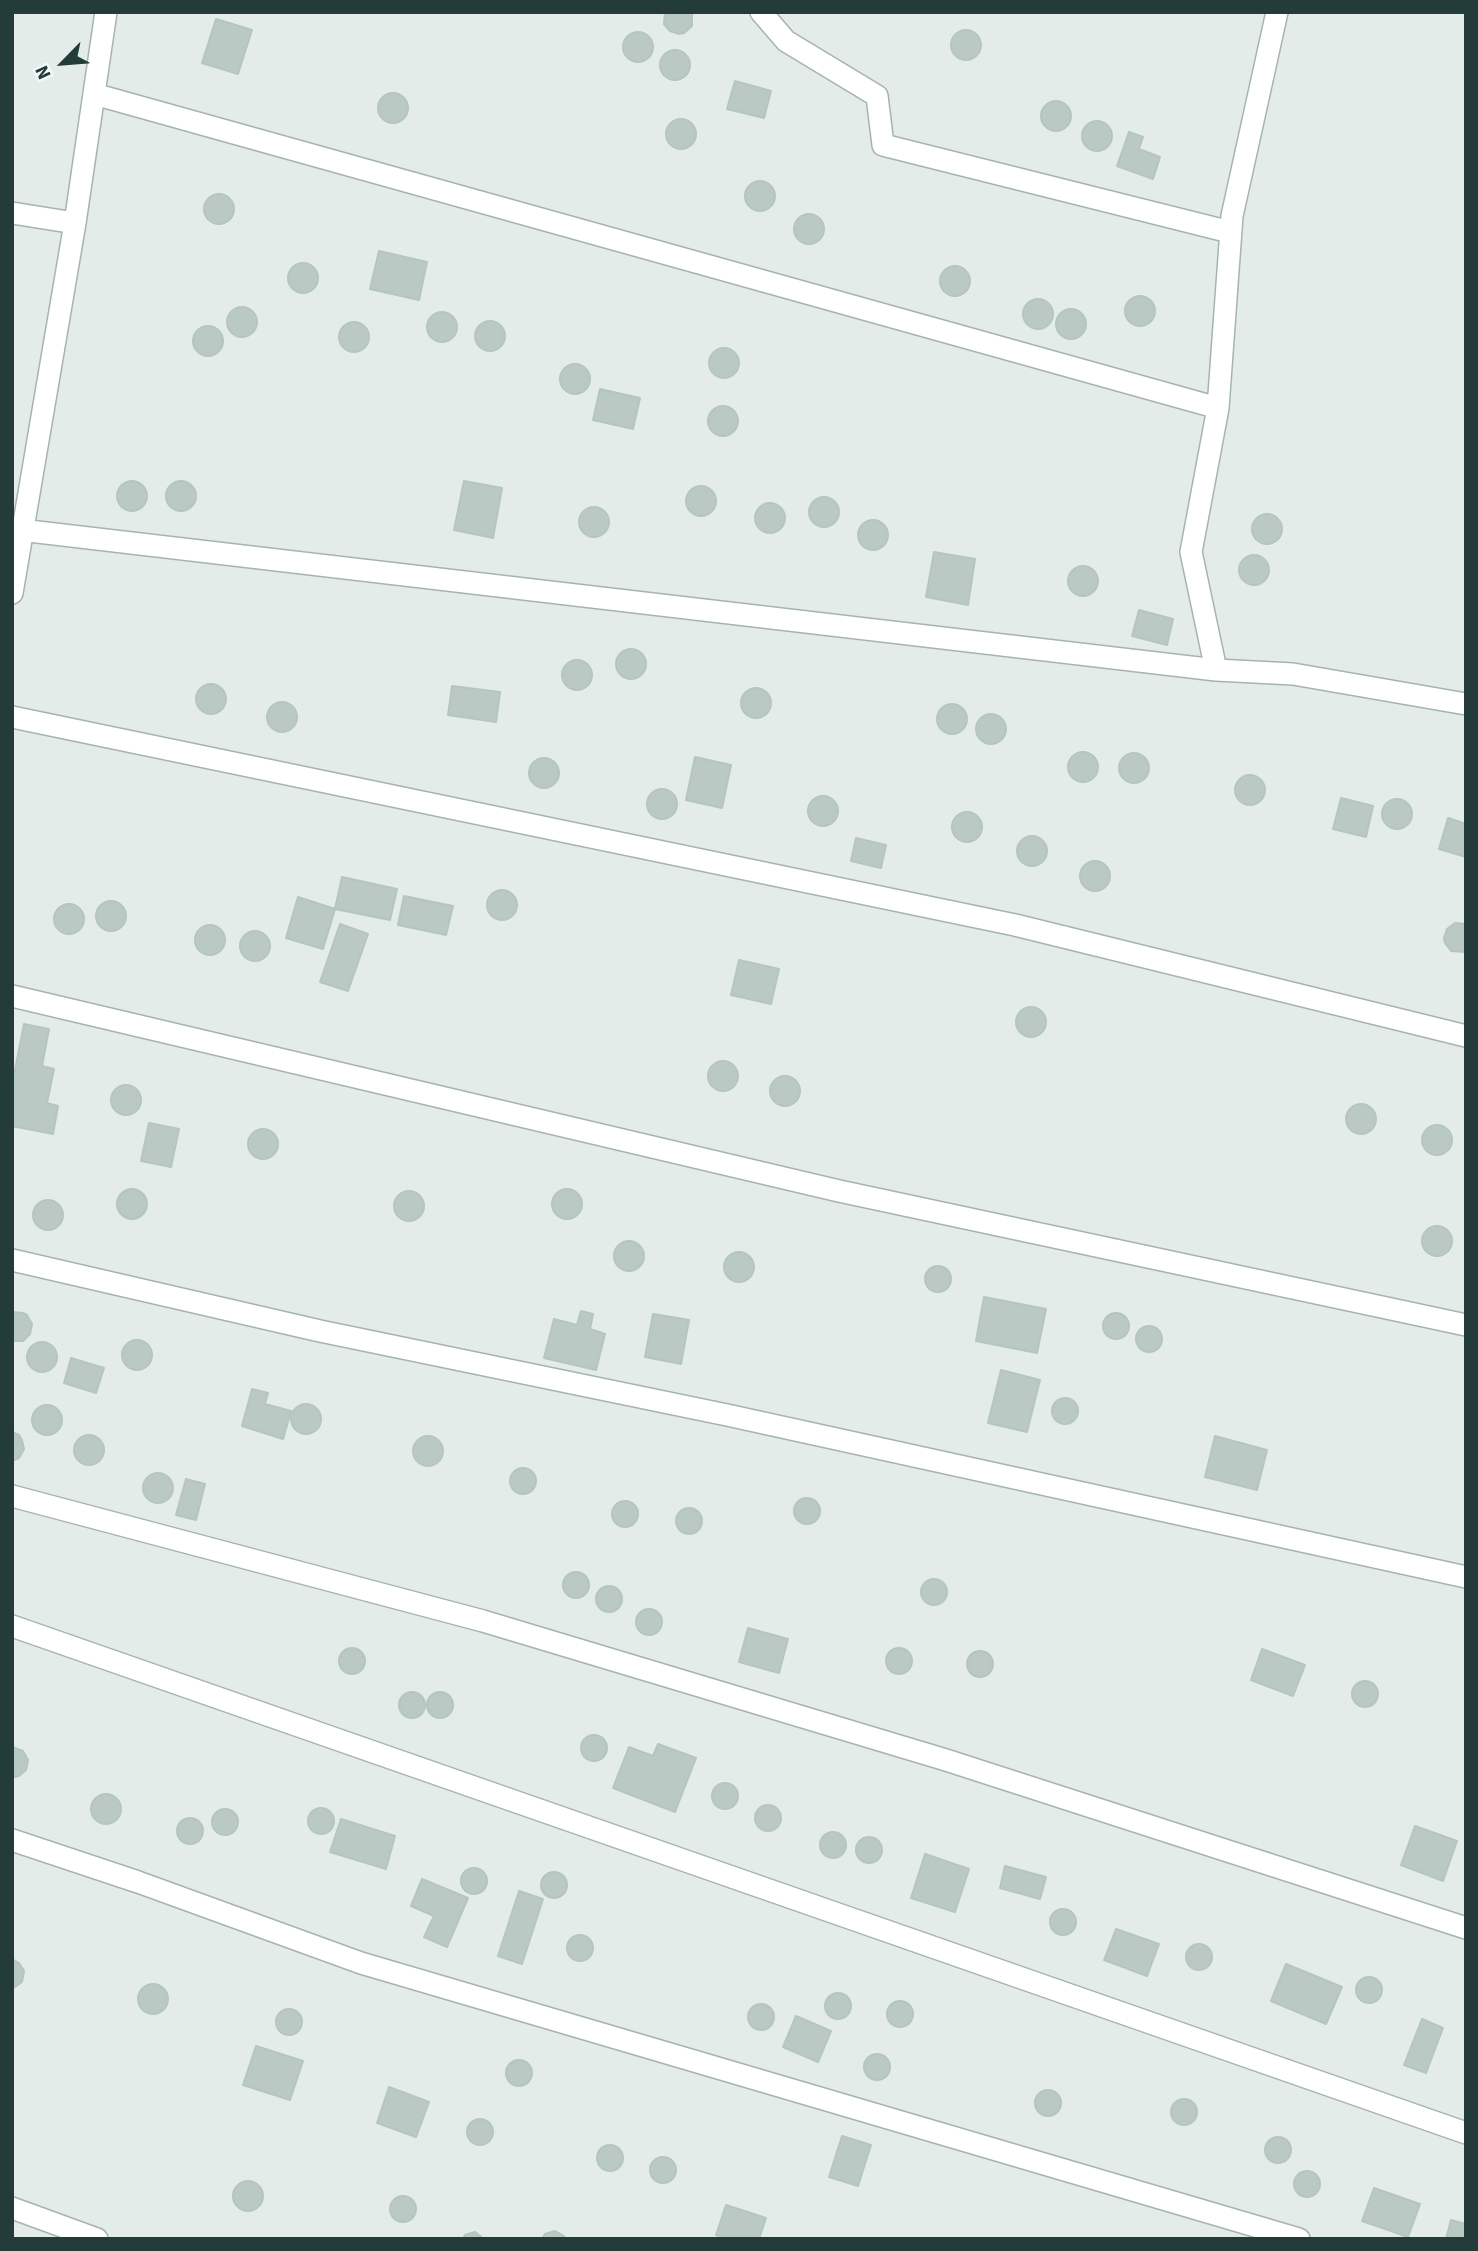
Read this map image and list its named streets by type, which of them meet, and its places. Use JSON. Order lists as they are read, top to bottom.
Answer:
{
  "north": "bottom left"
}
